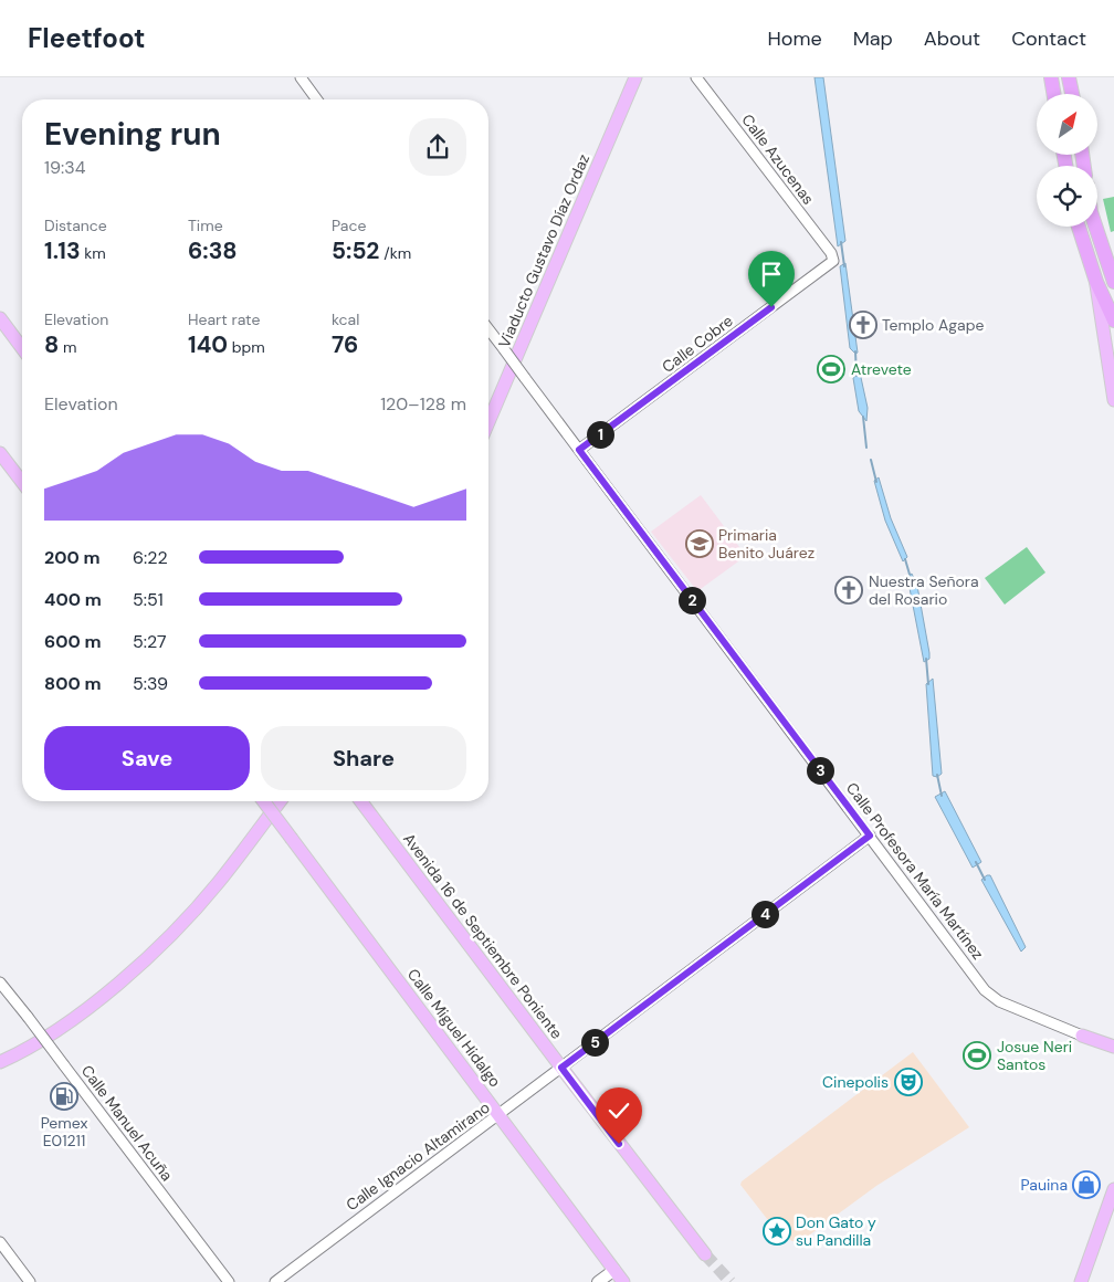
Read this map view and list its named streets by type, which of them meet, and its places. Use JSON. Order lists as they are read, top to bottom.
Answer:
{
  "streets": {
    "main road": ["Viaducto Gustavo Díaz Ordaz", "Avenida 16 de Septiembre Poniente", "Calle Miguel Hidalgo"],
    "street": [
      "Calle Azucenas",
      "Calle Cobre",
      "Calle Profesora María Martínez",
      "Calle Manuel Acuña",
      "Calle Ignacio Altamirano"
    ]
  },
  "crossings": [
    ["Calle Azucenas", "Calle Cobre"],
    ["Calle Cobre", "Calle Profesora María Martínez"],
    ["Calle Profesora María Martínez", "Calle Ignacio Altamirano"],
    ["Avenida 16 de Septiembre Poniente", "Calle Ignacio Altamirano"],
    ["Calle Miguel Hidalgo", "Calle Ignacio Altamirano"]
  ],
  "places": {
    "church": ["Templo Agape", "Nuestra Señora del Rosario"],
    "sports": ["Atrevete", "Josue Neri Santos"],
    "school or university": ["Primaria Benito Juárez"],
    "theatre": ["Cinepolis"],
    "fuel station": ["Pemex E01211"],
    "shop": ["Pauina"],
    "place": ["Don Gato y su Pandilla"]
  },
  "north": "top right",
  "page": {
    "header": "Fleetfoot",
    "nav": [
      "Home",
      "Map",
      "About",
      "Contact"
    ],
    "heading": ["Evening run", "19:34"],
    "stats": [
      ["Distance", "1.13 km"],
      ["Time", "6:38"],
      ["Pace", "5:52 /km"],
      ["Elevation", "8 m"],
      ["Heart rate", "140 bpm"],
      ["kcal", "76"]
    ],
    "chart": ["Elevation", "120–128 m"],
    "pins": [
      "1",
      "2",
      "3",
      "4",
      "5"
    ],
    "list": [
      {
        "name": "200 m",
        "note": "6:22"
      },
      {
        "name": "400 m",
        "note": "5:51"
      },
      {
        "name": "600 m",
        "note": "5:27"
      },
      {
        "name": "800 m",
        "note": "5:39"
      }
    ],
    "buttons": ["Save", "Share"]
  }
}
